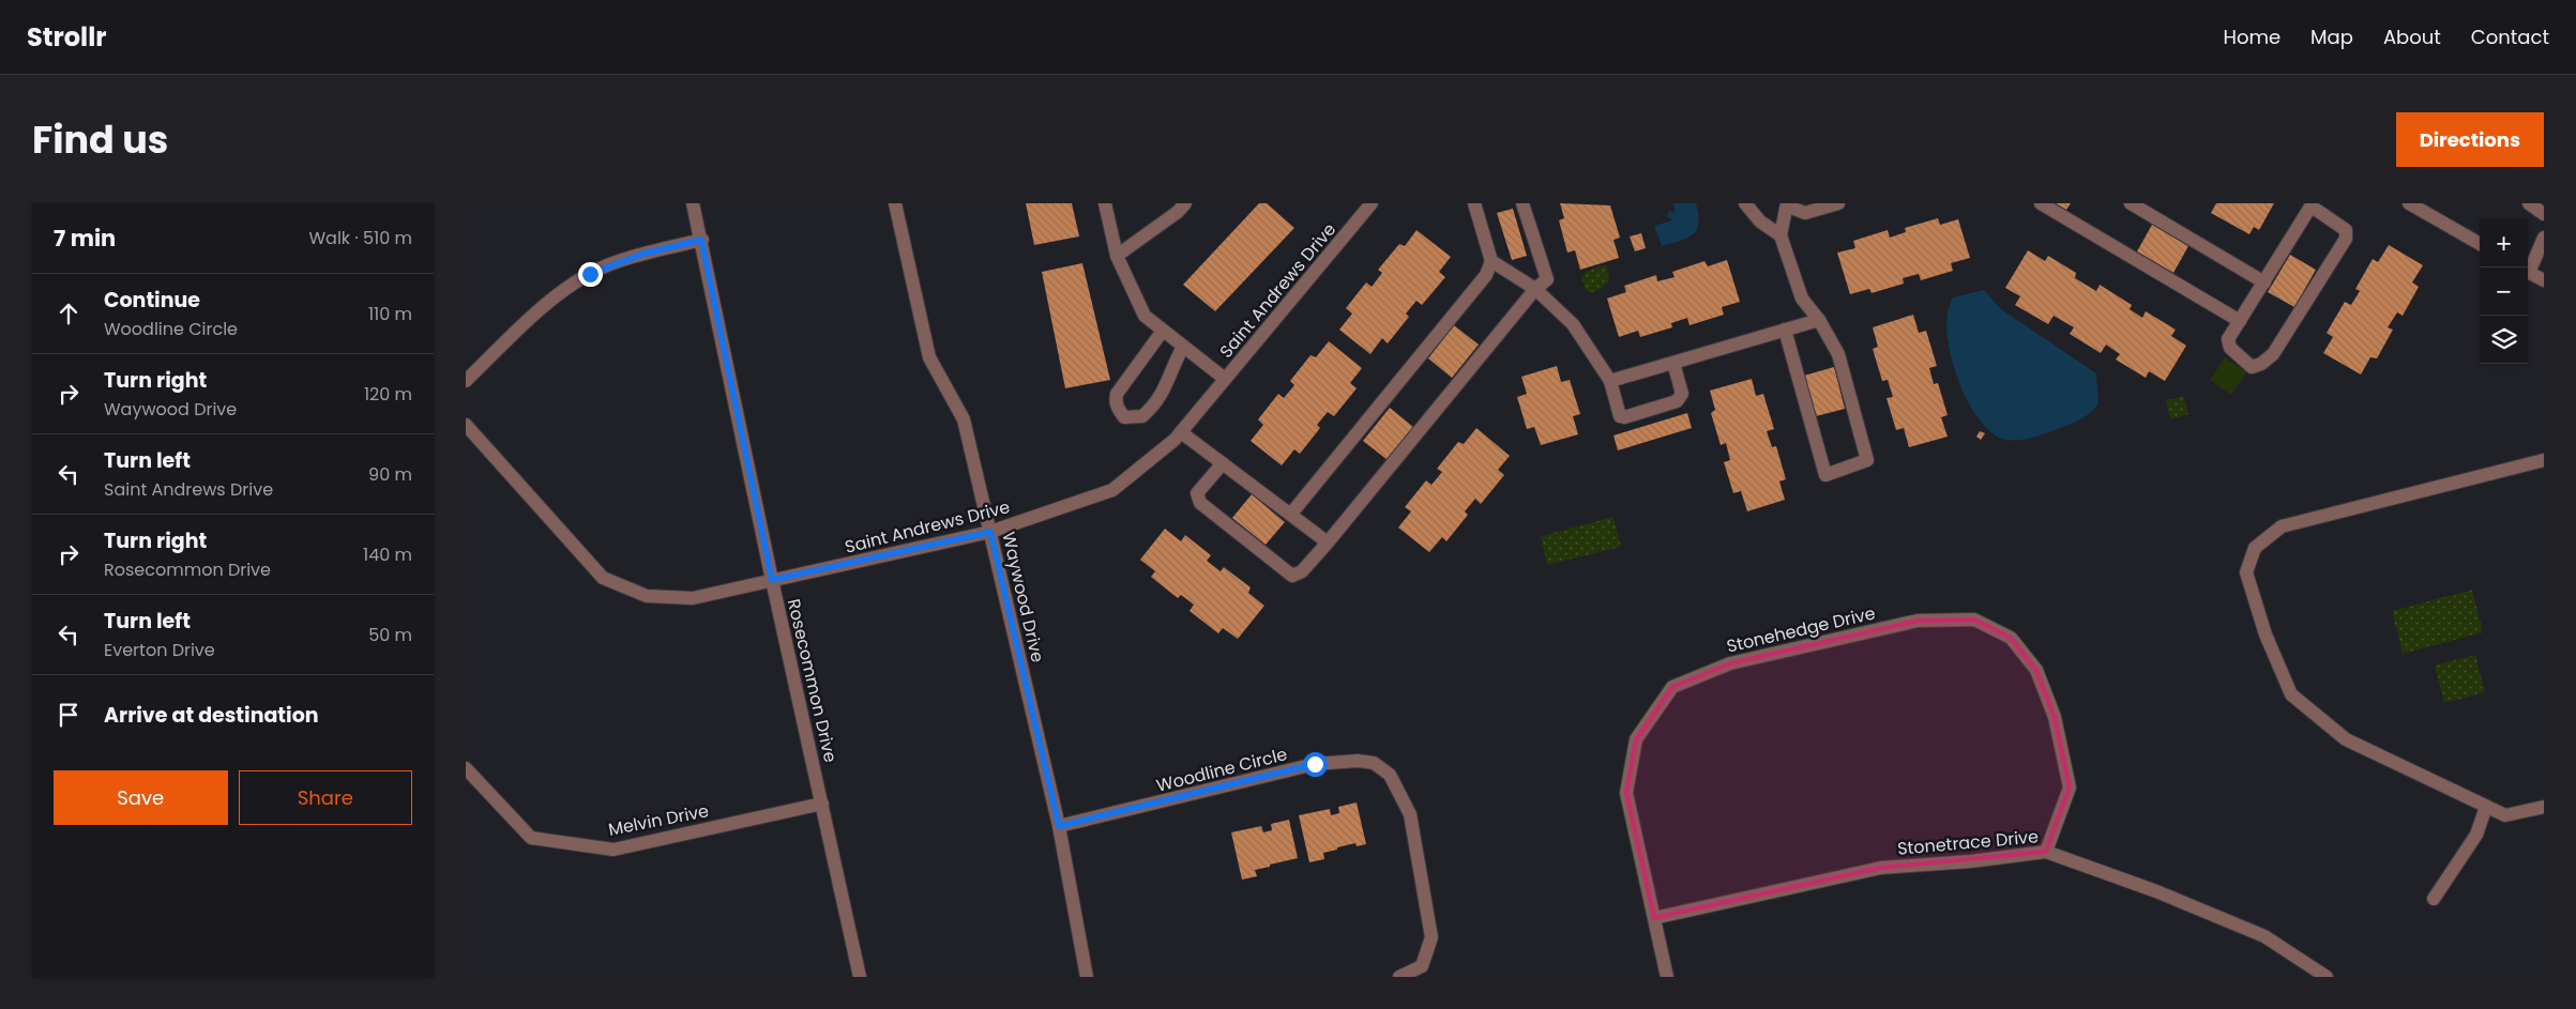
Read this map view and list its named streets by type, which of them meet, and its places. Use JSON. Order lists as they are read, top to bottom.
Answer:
{
  "streets": {
    "street": [
      "Saint Andrews Drive",
      "Waywood Drive",
      "Stonehedge Drive",
      "Rosecommon Drive",
      "Woodline Circle",
      "Melvin Drive",
      "Stonetrace Drive"
    ]
  },
  "crossings": [
    ["Saint Andrews Drive", "Waywood Drive"],
    ["Saint Andrews Drive", "Rosecommon Drive"],
    ["Waywood Drive", "Woodline Circle"],
    ["Stonehedge Drive", "Stonetrace Drive"],
    ["Rosecommon Drive", "Melvin Drive"]
  ],
  "page": {
    "header": "Strollr",
    "nav": [
      "Home",
      "Map",
      "About",
      "Contact"
    ],
    "title": "Find us",
    "buttons": [
      "Directions",
      ["Save", "Share"]
    ],
    "heading": ["7 min", "Walk · 510 m"],
    "map_buttons": ["+", "−"],
    "list": [
      ["Continue", "Woodline Circle", "110 m"],
      ["Turn right", "Waywood Drive", "120 m"],
      ["Turn left", "Saint Andrews Drive", "90 m"],
      ["Turn right", "Rosecommon Drive", "140 m"],
      ["Turn left", "Everton Drive", "50 m"],
      "Arrive at destination"
    ]
  }
}
